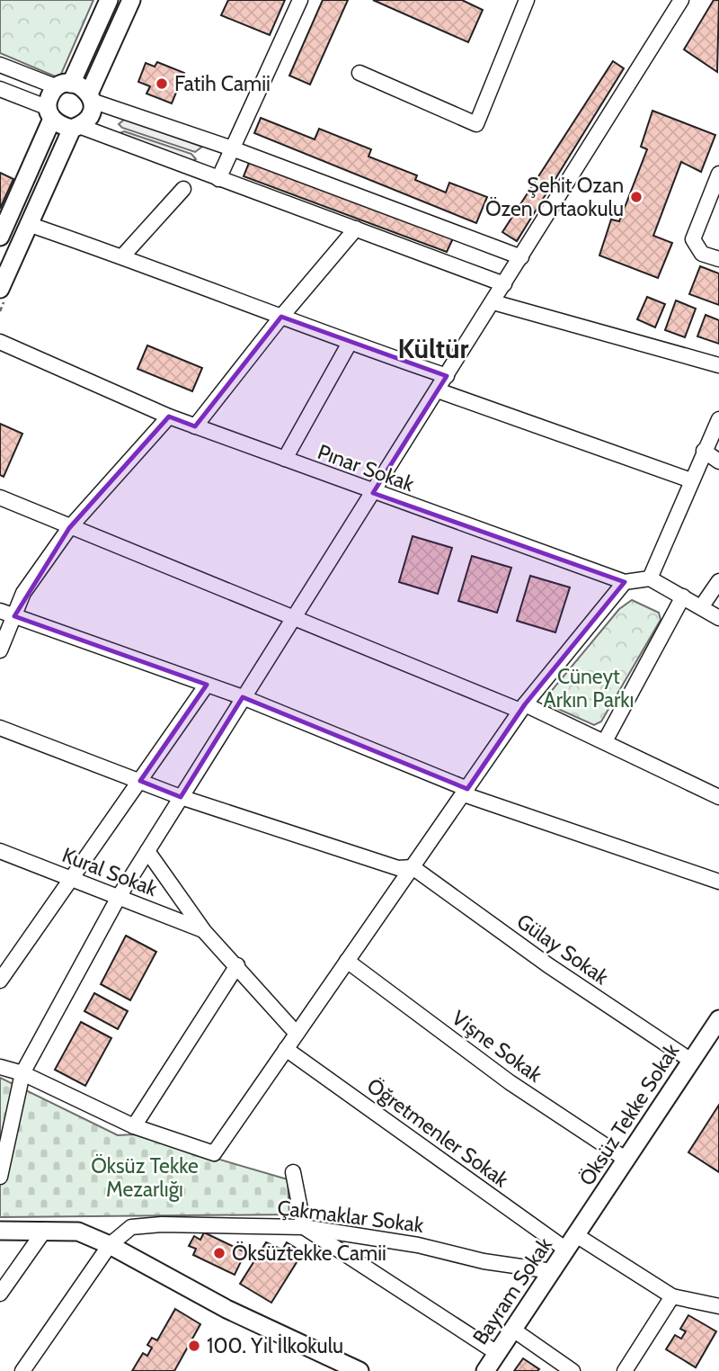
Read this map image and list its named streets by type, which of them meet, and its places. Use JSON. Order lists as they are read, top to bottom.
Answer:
{
  "streets": {
    "main road": ["Öksüz Tekke Sokak", "Bayram Sokak"],
    "street": [
      "Pınar Sokak",
      "Kural Sokak",
      "Gülay Sokak",
      "Vişne Sokak",
      "Öğretmenler Sokak",
      "Çakmaklar Sokak"
    ]
  },
  "crossings": [
    ["Gülay Sokak", "Öksüz Tekke Sokak"],
    ["Vişne Sokak", "Öksüz Tekke Sokak"],
    ["Öksüz Tekke Sokak", "Öğretmenler Sokak"],
    ["Öksüz Tekke Sokak", "Bayram Sokak"],
    ["Öğretmenler Sokak", "Bayram Sokak"],
    ["Çakmaklar Sokak", "Bayram Sokak"]
  ],
  "districts": ["Kültür"],
  "parks": ["Cüneyt Arkın Parkı", "Öksüz Tekke Mezarlığı"],
  "places": [
    "Fatih Camii",
    "Şehit Ozan Özen Ortaokulu",
    "Öksüztekke Camii",
    "100. Yıl İlkokulu"
  ]
}
